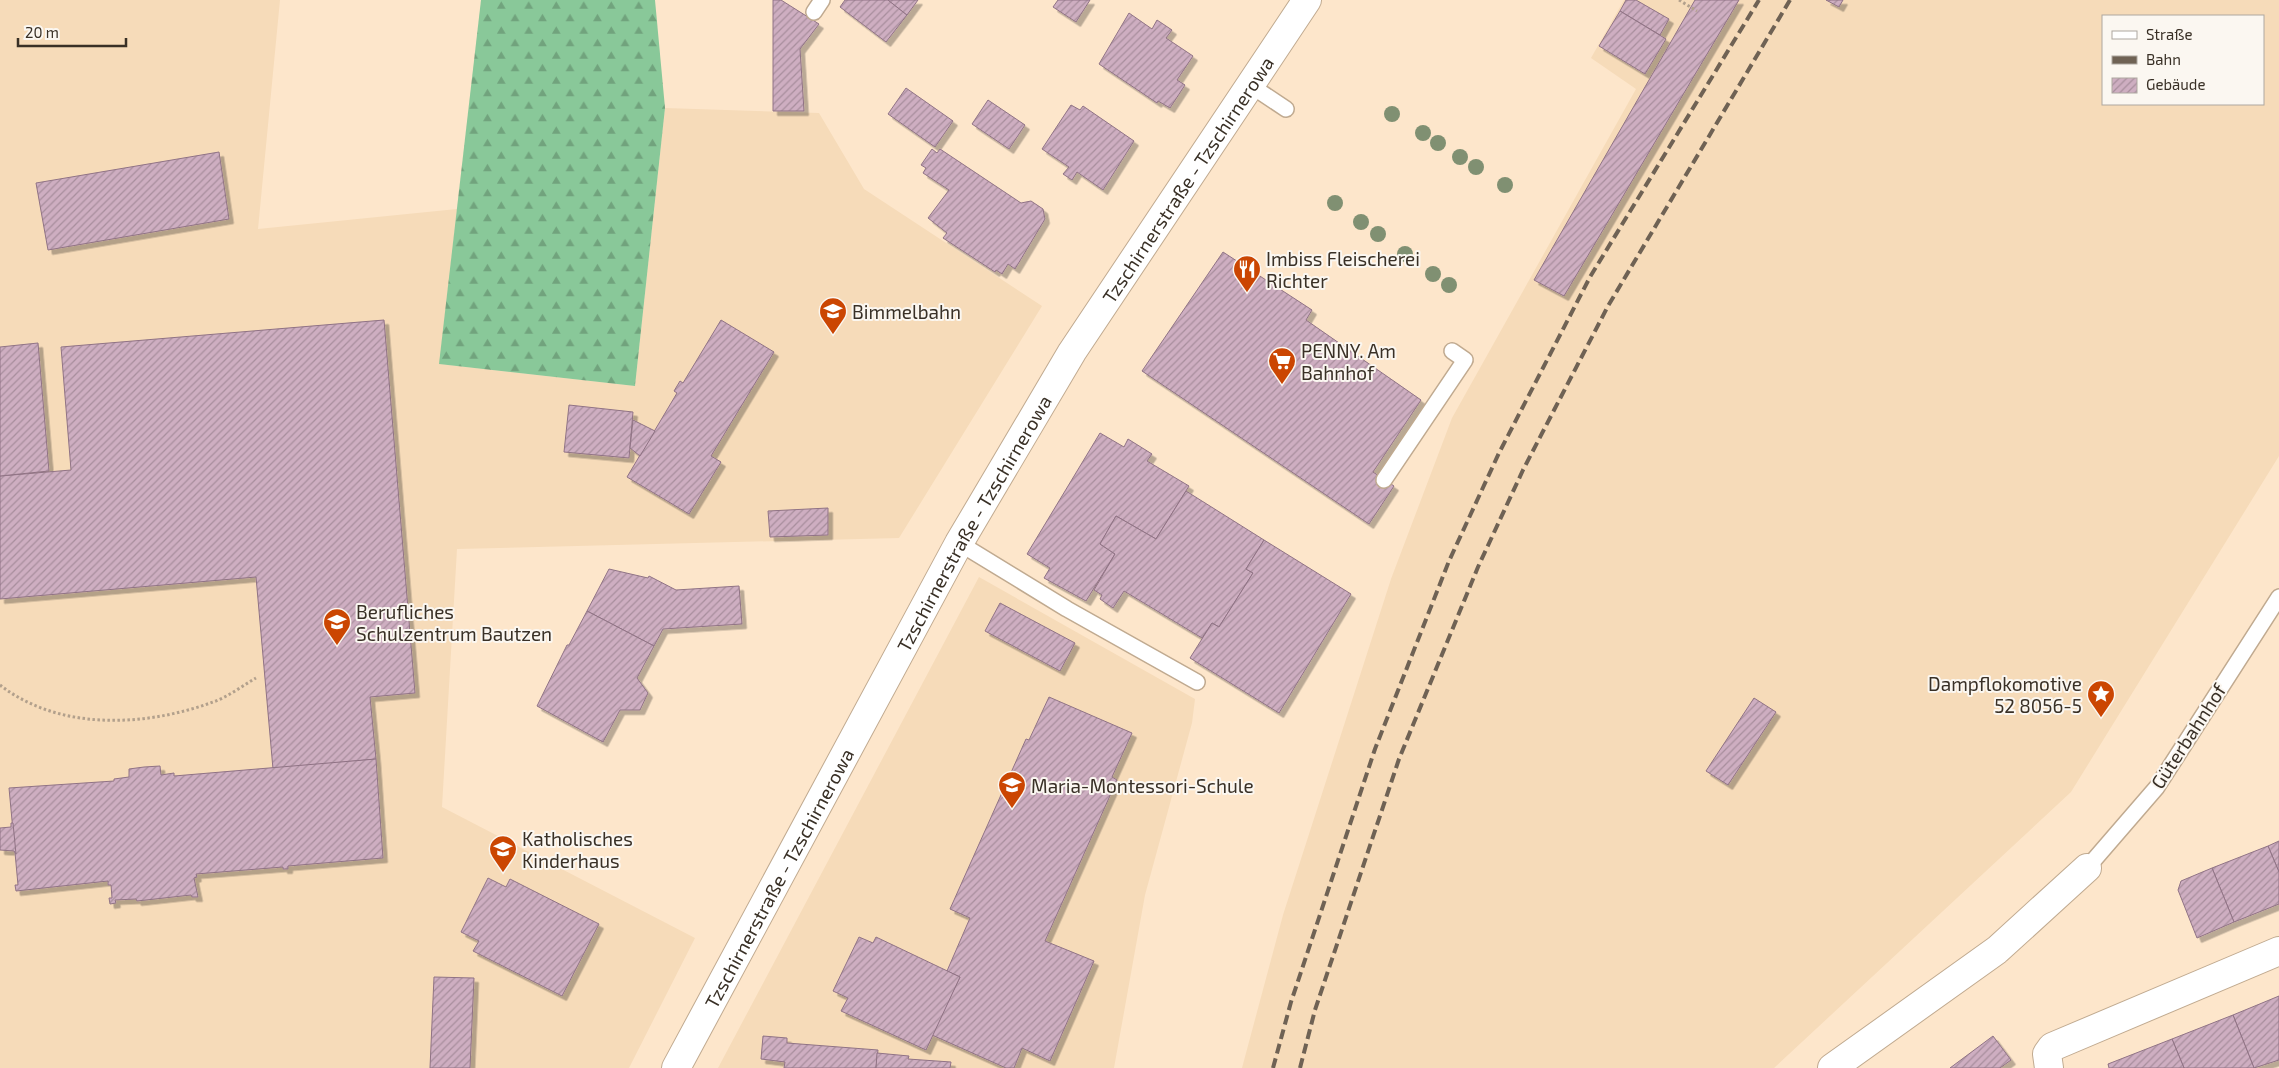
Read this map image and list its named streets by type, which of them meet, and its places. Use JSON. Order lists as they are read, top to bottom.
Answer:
{
  "streets": {
    "street": ["Tzschirnerstraße - Tzschirnerowa"],
    "lane": ["Güterbahnhof"]
  },
  "places": {
    "restaurant": ["Imbiss Fleischerei Richter"],
    "school or university": [
      "Bimmelbahn",
      "Berufliches Schulzentrum Bautzen",
      "Maria-Montessori-Schule",
      "Katholisches Kinderhaus"
    ],
    "supermarket": ["PENNY. Am Bahnhof"],
    "place": ["Dampflokomotive 52 8056-5"]
  },
  "legend": ["Straße", "Bahn", "Gebäude"],
  "scale_bar": "20 m"
}
